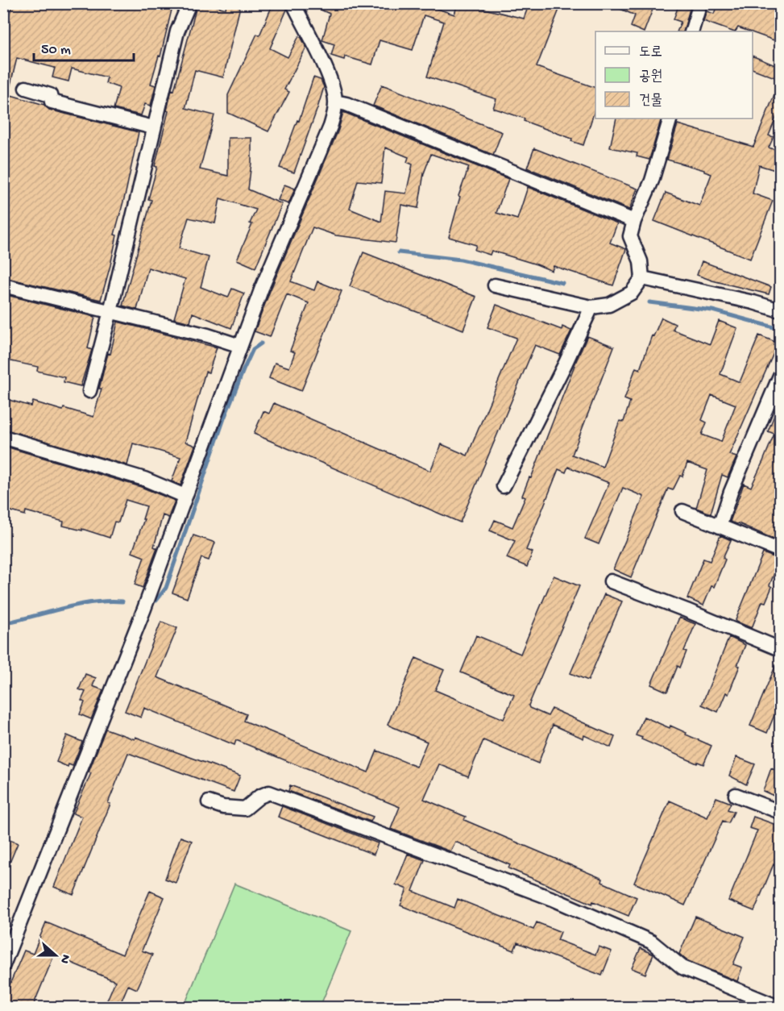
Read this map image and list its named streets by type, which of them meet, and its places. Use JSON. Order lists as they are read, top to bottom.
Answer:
{
  "legend": ["도로", "공원", "건물"],
  "scale_bar": "50 m",
  "north": "right"
}
